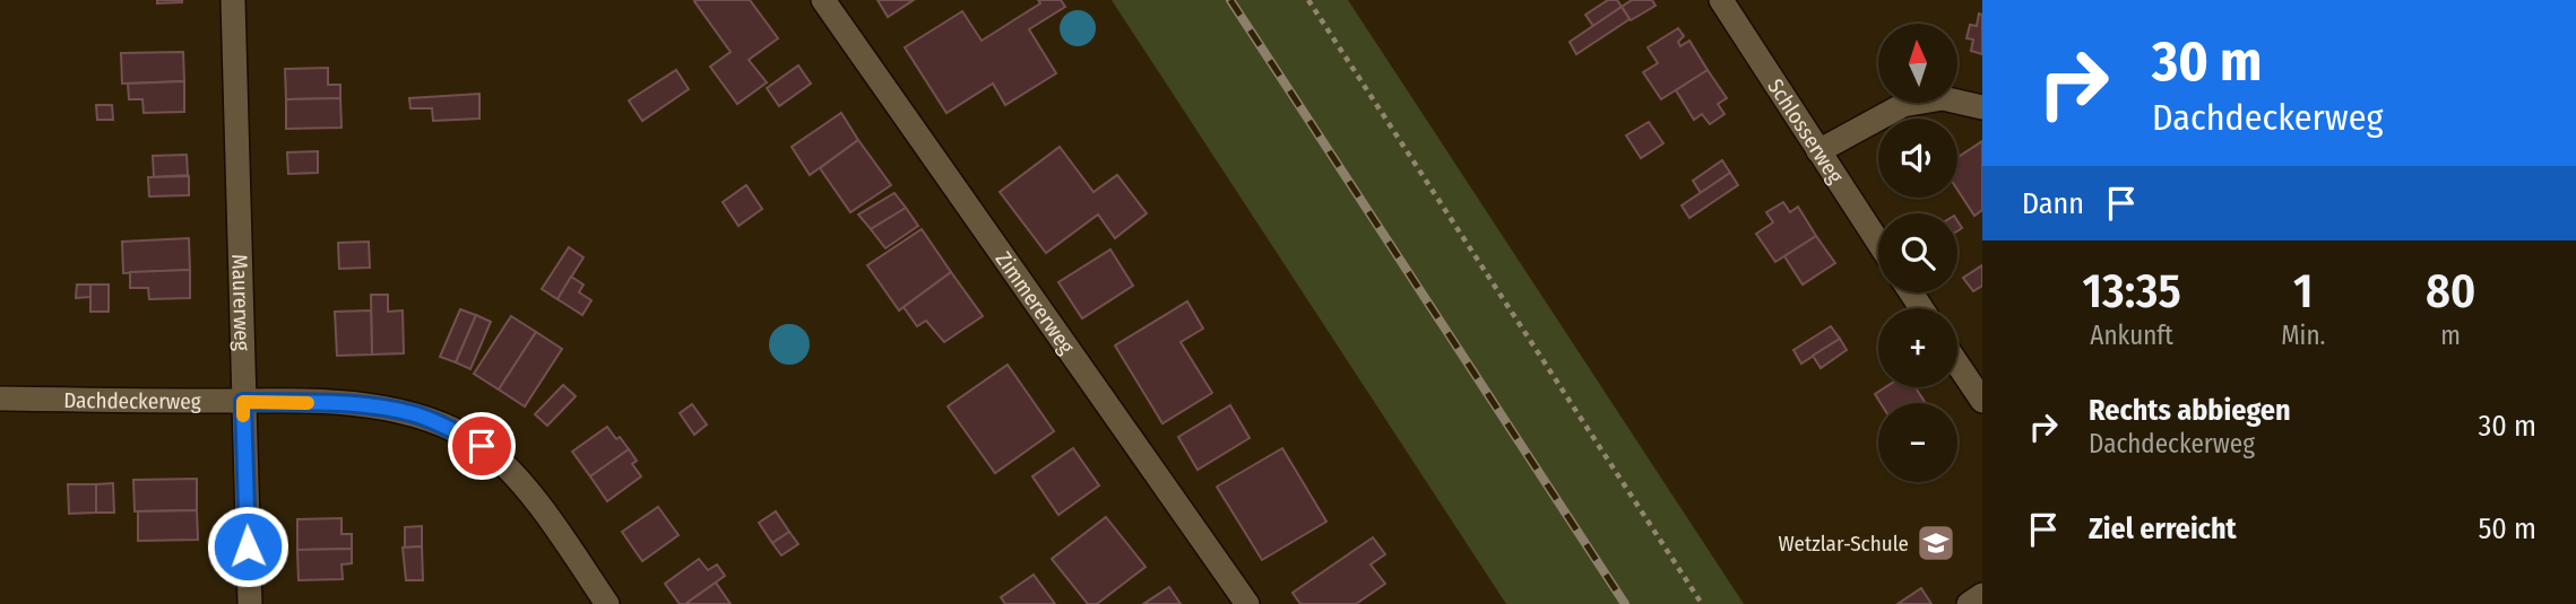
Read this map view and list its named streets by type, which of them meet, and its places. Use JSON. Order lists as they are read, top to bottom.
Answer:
{
  "streets": {
    "lane": [
      "Schlosserweg",
      "Maurerweg",
      "Zimmererweg",
      "Dachdeckerweg"
    ]
  },
  "crossings": [
    ["Maurerweg", "Dachdeckerweg"]
  ],
  "places": {
    "school or university": ["Wetzlar-Schule"]
  },
  "north": "top",
  "page": {
    "turn": ["30 m", "Dachdeckerweg"],
    "map_buttons": ["+", "−"],
    "then": "Dann",
    "eta": [
      "13:35",
      "Ankunft",
      "1",
      "Min.",
      "80",
      "m"
    ],
    "list": [
      {
        "name": "Rechts abbiegen",
        "note": "Dachdeckerweg",
        "value": "30 m"
      },
      {
        "name": "Ziel erreicht",
        "value": "50 m"
      }
    ]
  }
}
